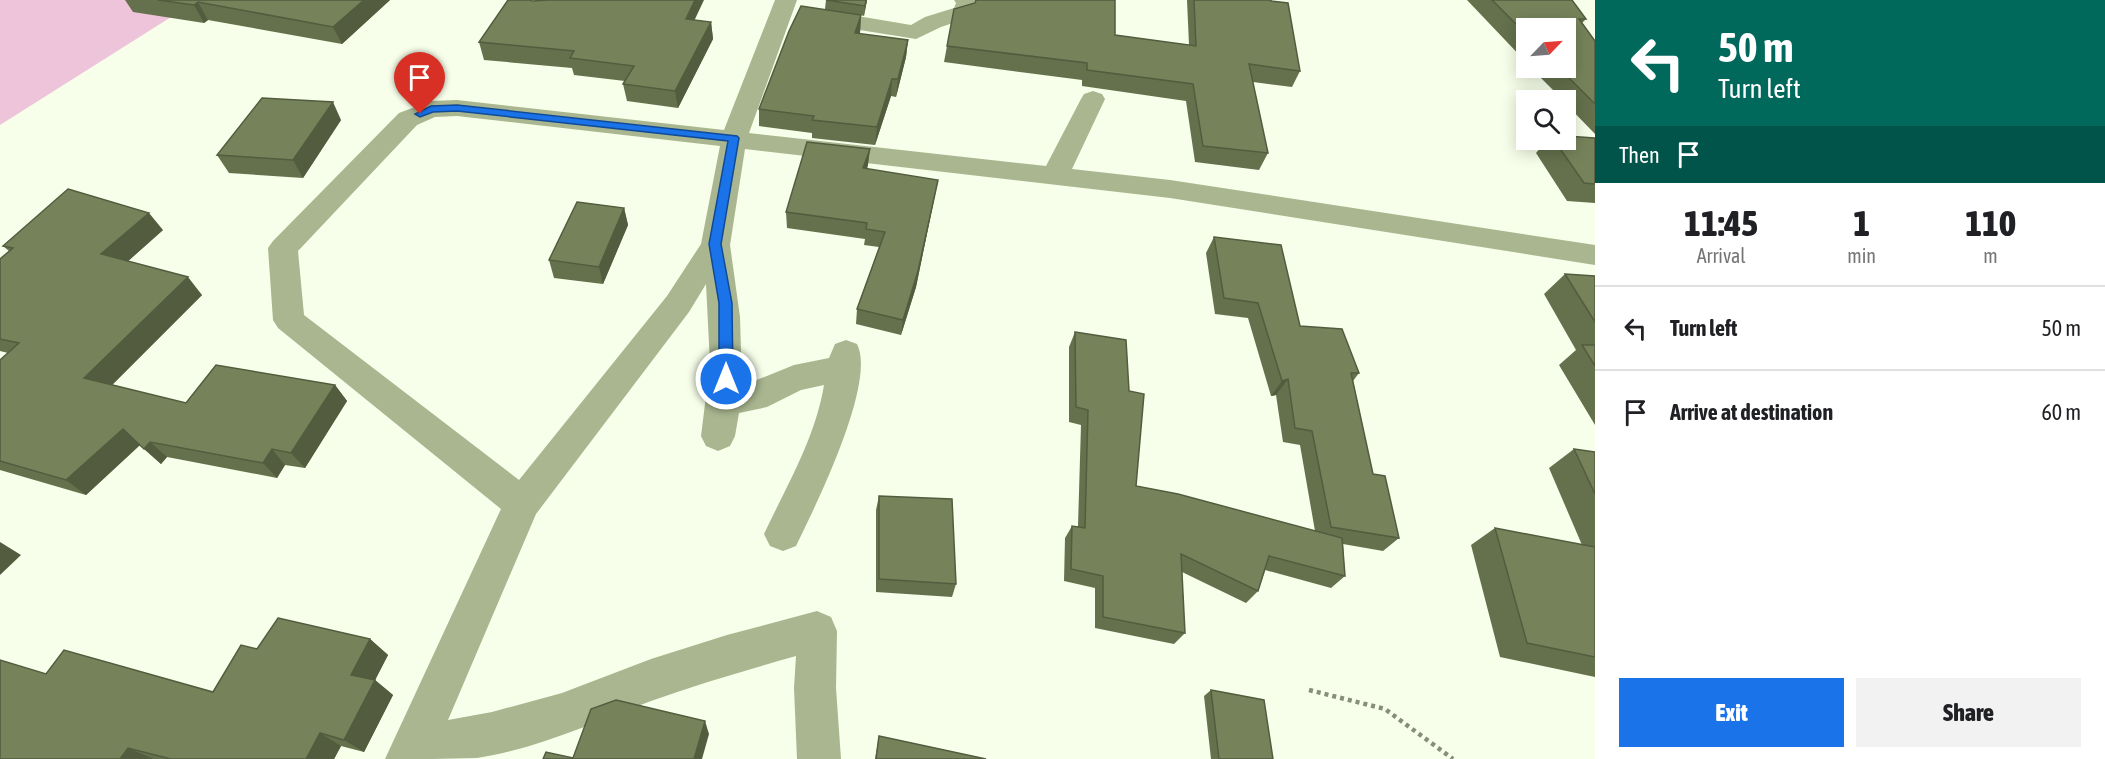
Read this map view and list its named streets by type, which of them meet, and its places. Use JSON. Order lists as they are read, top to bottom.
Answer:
{
  "north": "top right",
  "page": {
    "turn": ["50 m", "Turn left"],
    "then": "Then",
    "eta": [
      "11:45",
      "Arrival",
      "1",
      "min",
      "110",
      "m"
    ],
    "list": [
      {
        "name": "Turn left",
        "value": "50 m"
      },
      {
        "name": "Arrive at destination",
        "value": "60 m"
      }
    ],
    "buttons": ["Exit", "Share"]
  }
}
